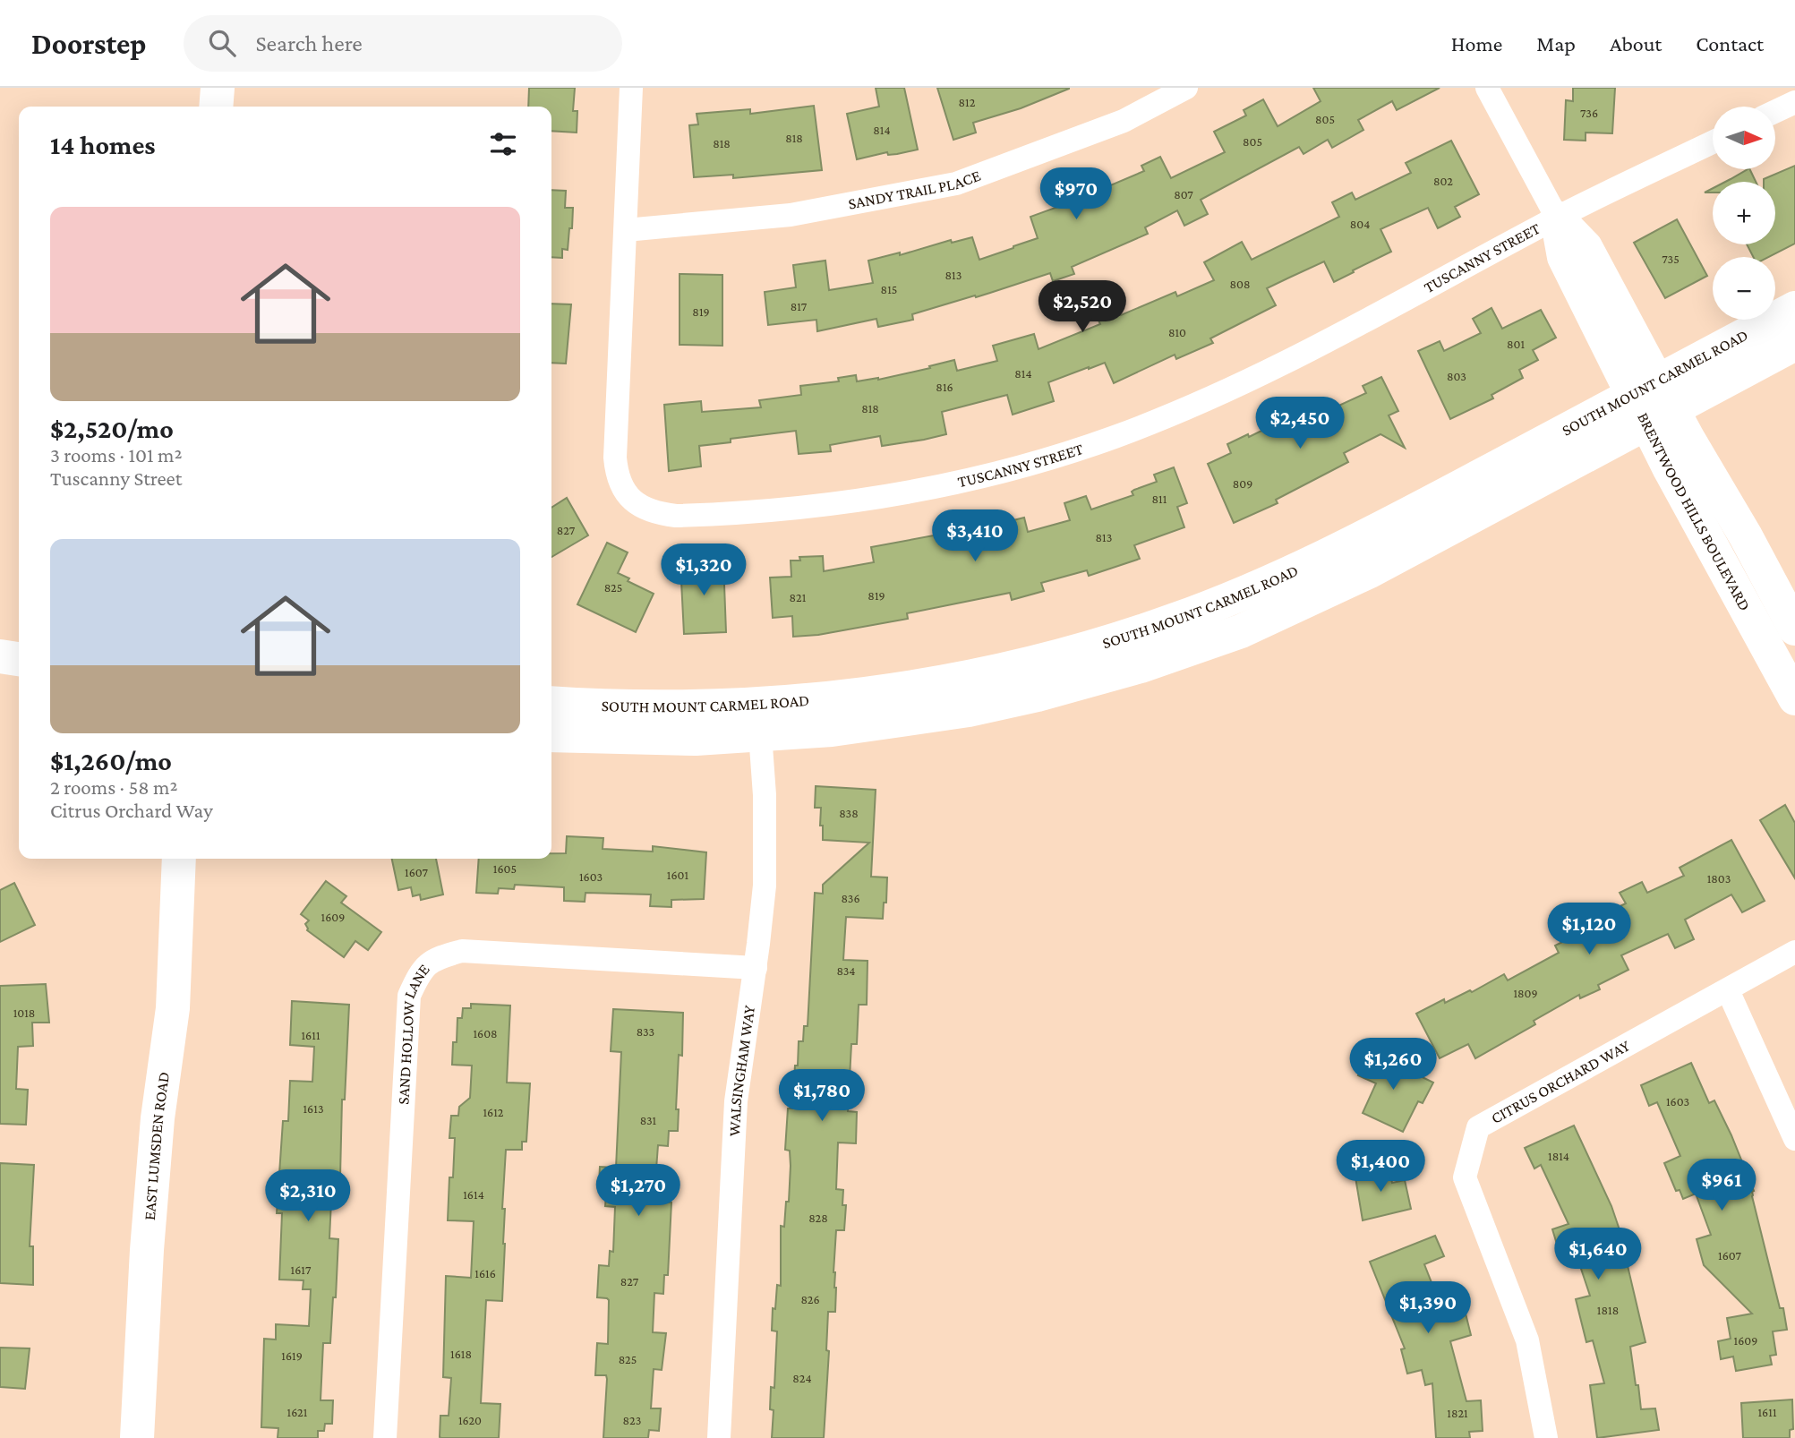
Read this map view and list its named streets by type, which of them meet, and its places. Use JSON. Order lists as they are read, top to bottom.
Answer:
{
  "streets": {
    "street": [
      "SANDY TRAIL PLACE",
      "TUSCANNY STREET",
      "SOUTH MOUNT CARMEL ROAD",
      "BRENTWOOD HILLS BOULEVARD",
      "SAND HOLLOW LANE",
      "WALSINGHAM WAY",
      "CITRUS ORCHARD WAY",
      "EAST LUMSDEN ROAD"
    ]
  },
  "crossings": [
    ["SANDY TRAIL PLACE", "TUSCANNY STREET"],
    ["TUSCANNY STREET", "BRENTWOOD HILLS BOULEVARD"],
    ["SOUTH MOUNT CARMEL ROAD", "BRENTWOOD HILLS BOULEVARD"],
    ["SOUTH MOUNT CARMEL ROAD", "WALSINGHAM WAY"],
    ["SAND HOLLOW LANE", "WALSINGHAM WAY"]
  ],
  "house_numbers": [
    "812",
    "736",
    "805",
    "814",
    "818",
    "805",
    "818",
    "802",
    "807",
    "804",
    "735",
    "813",
    "808",
    "815",
    "817",
    "819",
    "810",
    "801",
    "814",
    "803",
    "816",
    "818",
    "809",
    "811",
    "827",
    "813",
    "825",
    "819",
    "821",
    "838",
    "1605",
    "1607",
    "1601",
    "1603",
    "1803",
    "836",
    "1609",
    "834",
    "1809",
    "1018",
    "833",
    "1608",
    "1611",
    "1603",
    "1613",
    "1612",
    "831",
    "1814",
    "1614",
    "828",
    "1607",
    "1617",
    "1616",
    "827",
    "826",
    "1818",
    "1609",
    "1618",
    "1619",
    "825",
    "824",
    "1621",
    "1611",
    "1821",
    "1620",
    "823"
  ],
  "north": "right",
  "page": {
    "header": "Doorstep",
    "search": "Search here",
    "nav": [
      "Home",
      "Map",
      "About",
      "Contact"
    ],
    "map_buttons": ["+", "−"],
    "heading": "14 homes",
    "price": [
      "$970",
      "$2,520",
      "$2,450",
      "$3,410",
      "$1,320",
      "$1,120",
      "$1,260",
      "$1,780",
      "$1,400",
      "$961",
      "$1,270",
      "$2,310",
      "$1,640",
      "$1,390"
    ],
    "list": [
      {
        "name": "$2,520/mo",
        "note": "3 rooms · 101 m² · Tuscanny Street"
      },
      {
        "name": "$1,260/mo",
        "note": "2 rooms · 58 m² · Citrus Orchard Way"
      }
    ]
  }
}
